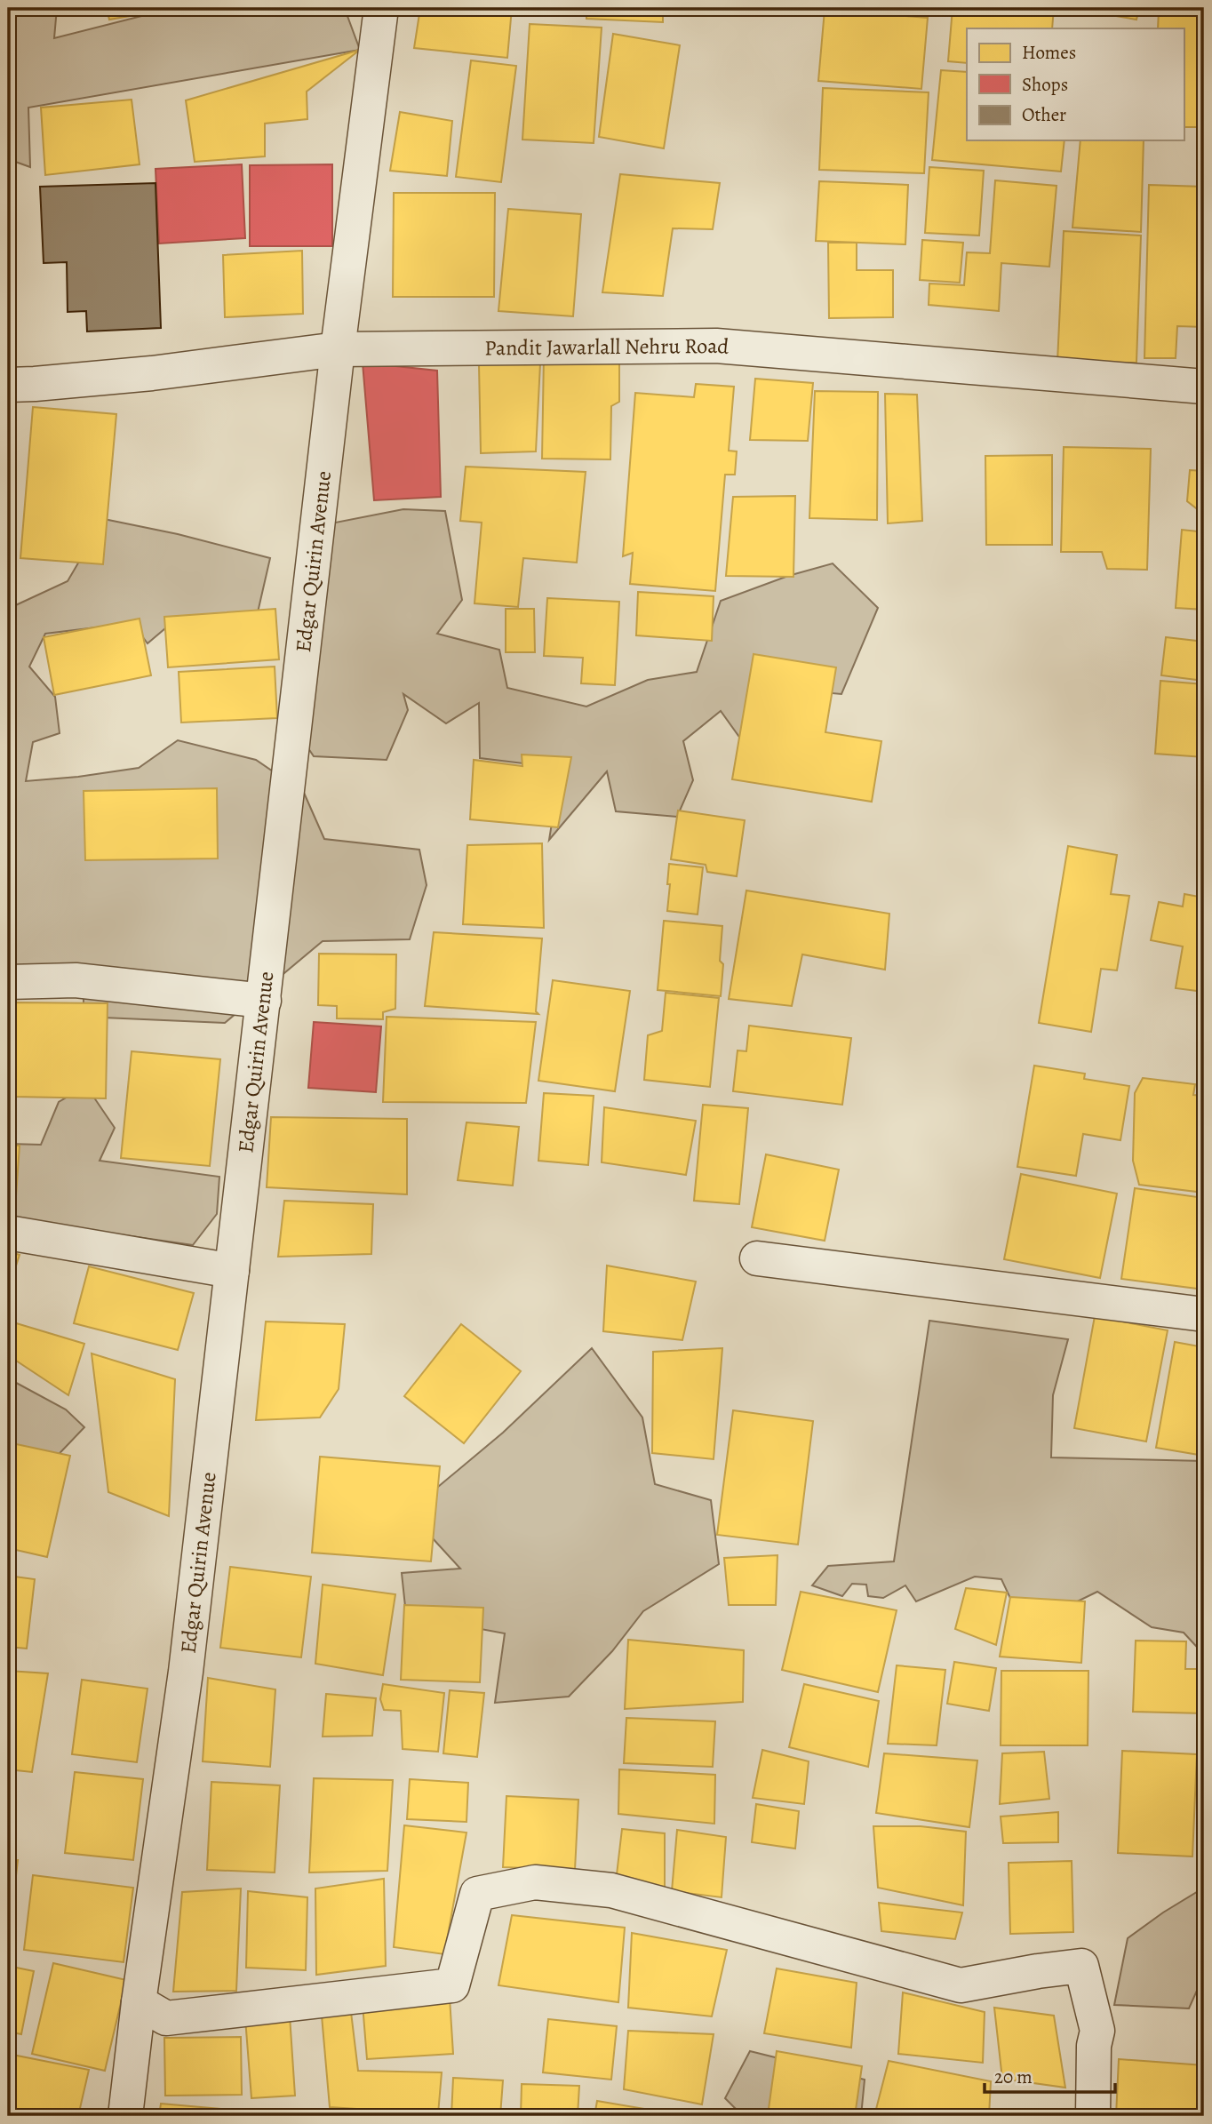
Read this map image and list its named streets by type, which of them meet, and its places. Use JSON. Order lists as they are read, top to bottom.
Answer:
{
  "streets": {
    "street": ["Pandit Jawarlall Nehru Road", "Edgar Quirin Avenue"]
  },
  "crossings": [
    ["Pandit Jawarlall Nehru Road", "Edgar Quirin Avenue"]
  ],
  "legend": ["Homes", "Shops", "Other"],
  "scale_bar": "20 m"
}
